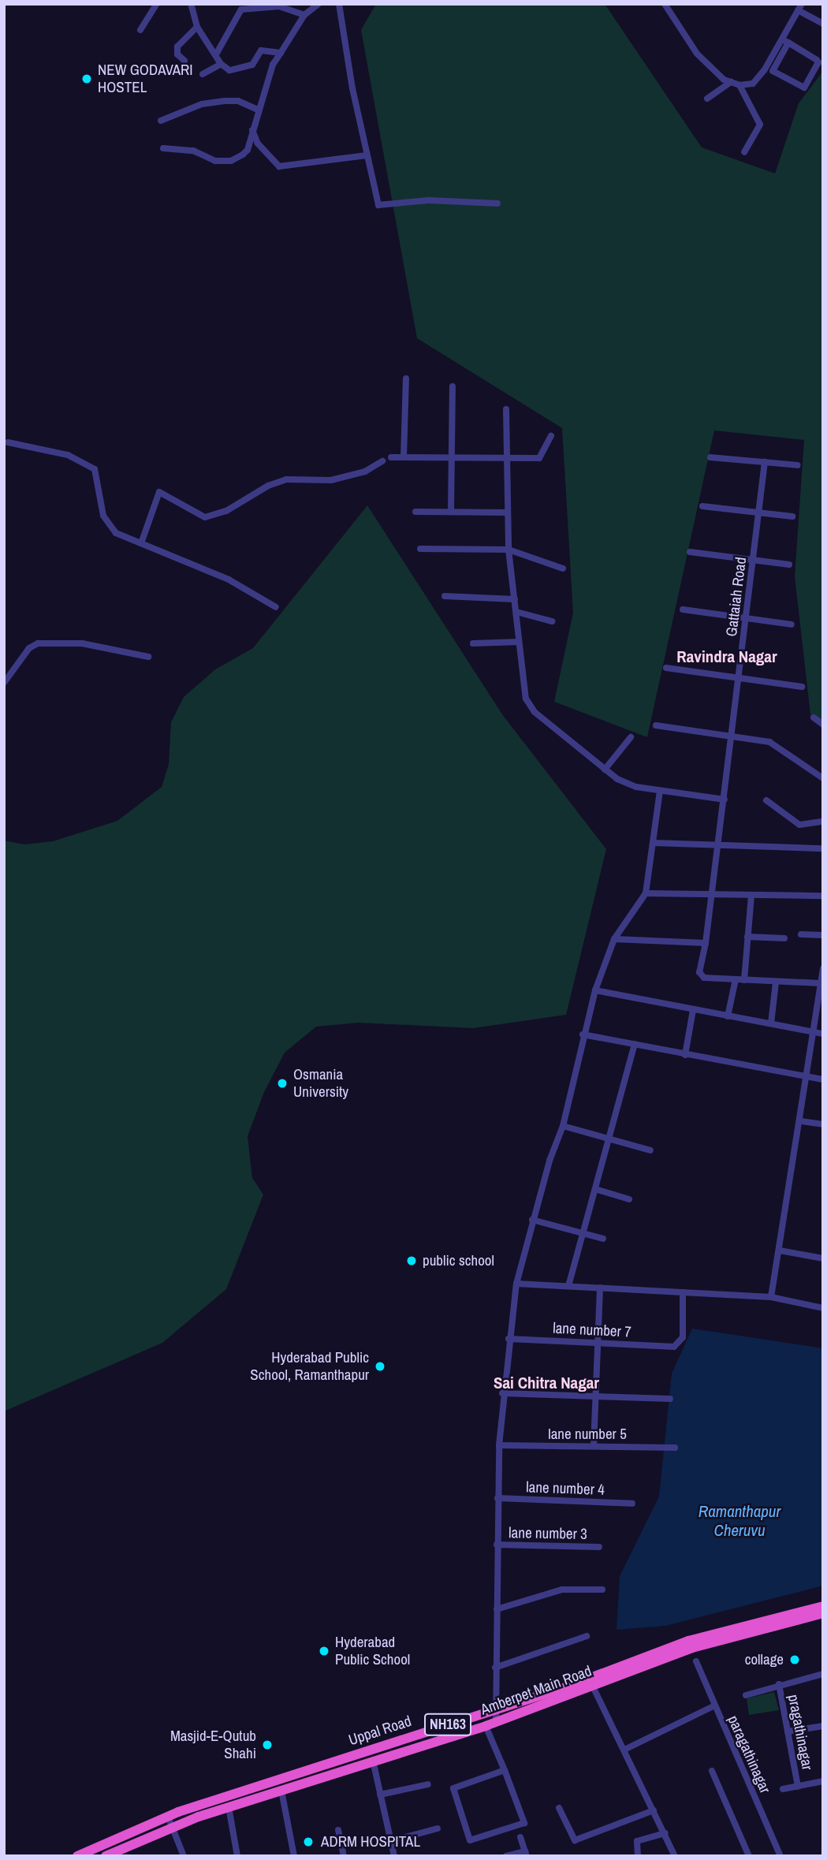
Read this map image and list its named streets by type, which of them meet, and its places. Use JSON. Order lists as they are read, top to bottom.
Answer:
{
  "streets": {
    "highway": ["Amberpet Main Road", "NH163", "Uppal Road"],
    "street": [
      "Gattaiah Road",
      "lane number 7",
      "lane number 5",
      "lane number 4",
      "lane number 3",
      "pragathinagar",
      "paragathinagar"
    ]
  },
  "crossings": [
    ["Amberpet Main Road", "Uppal Road"]
  ],
  "districts": ["Ravindra Nagar", "Sai Chitra Nagar"],
  "water": ["Ramanthapur Cheruvu"],
  "places": [
    "NEW GODAVARI HOSTEL",
    "Osmania University",
    "public school",
    "Hyderabad Public School, Ramanthapur",
    "Hyderabad Public School",
    "collage",
    "Masjid-E-Qutub Shahi",
    "ADRM HOSPITAL"
  ]
}
